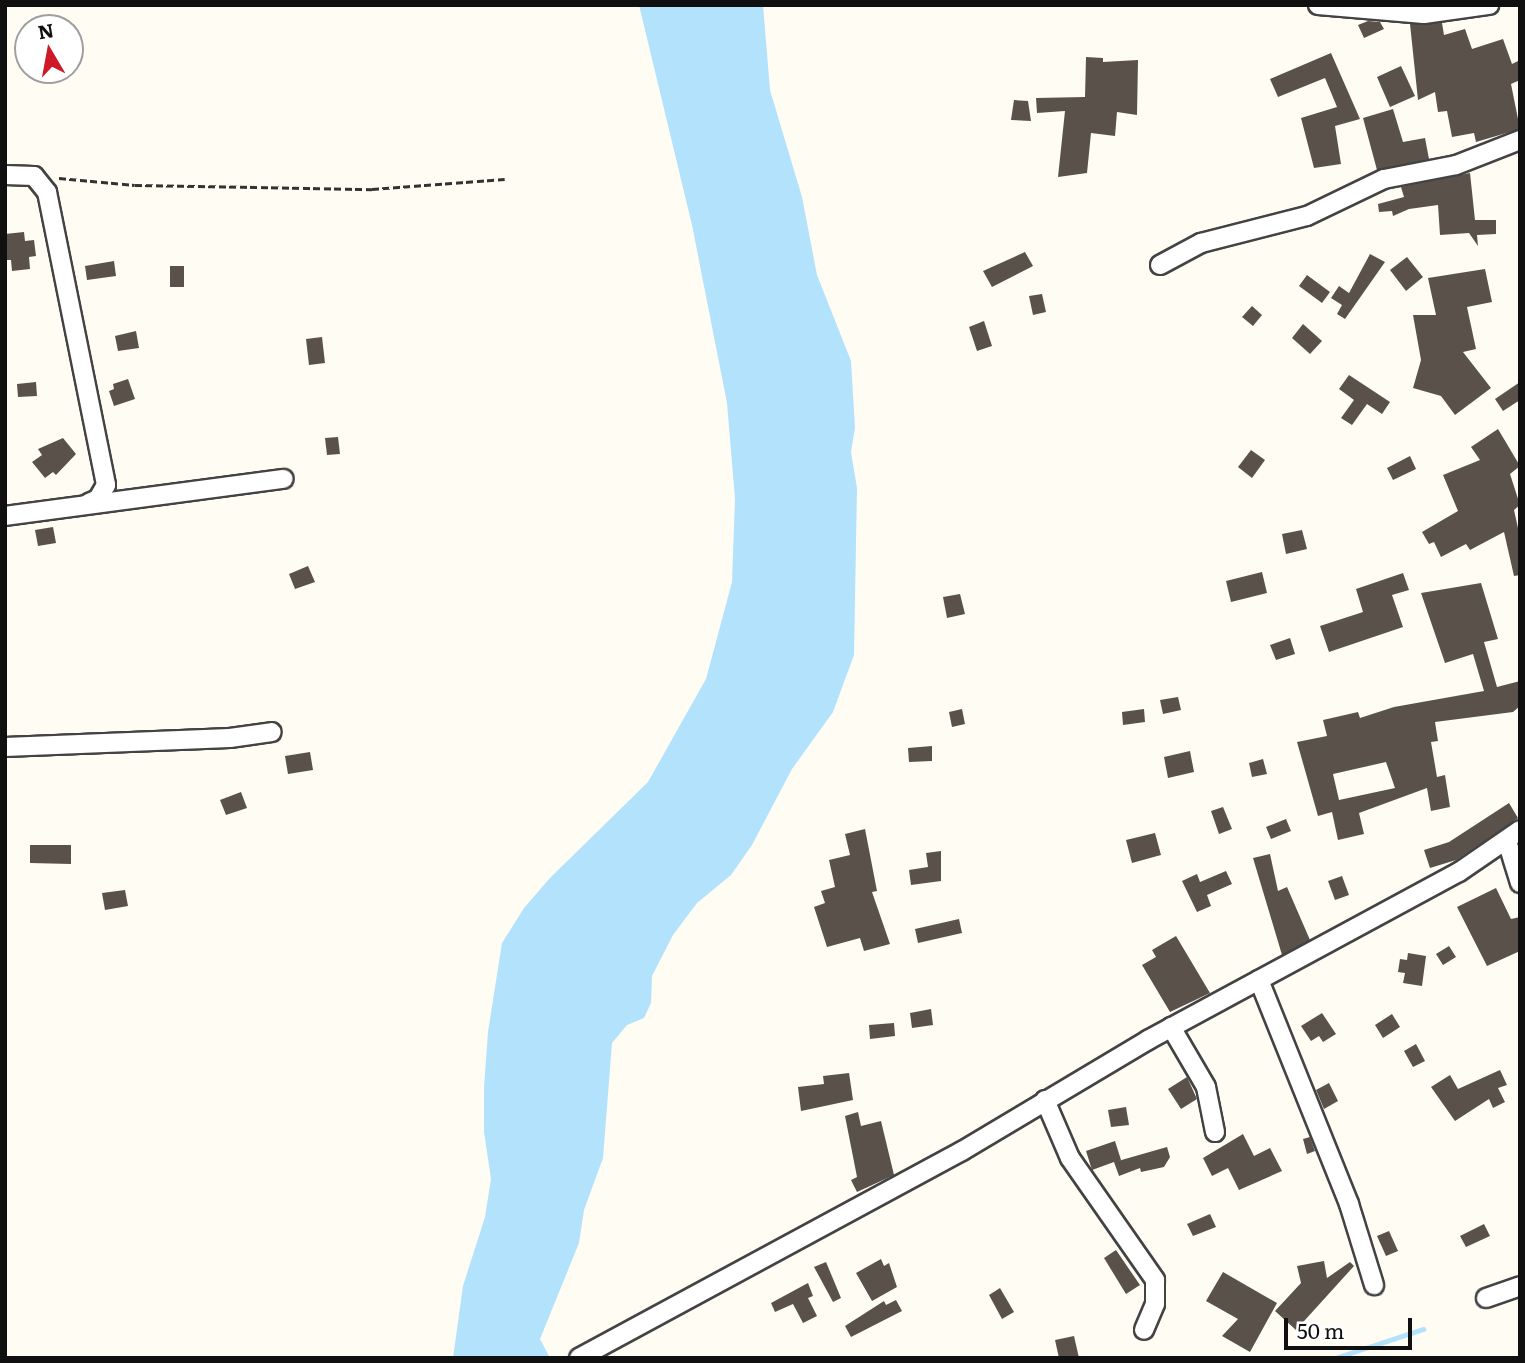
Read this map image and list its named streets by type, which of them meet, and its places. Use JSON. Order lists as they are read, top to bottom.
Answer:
{
  "scale_bar": "50 m",
  "north": "top"
}
